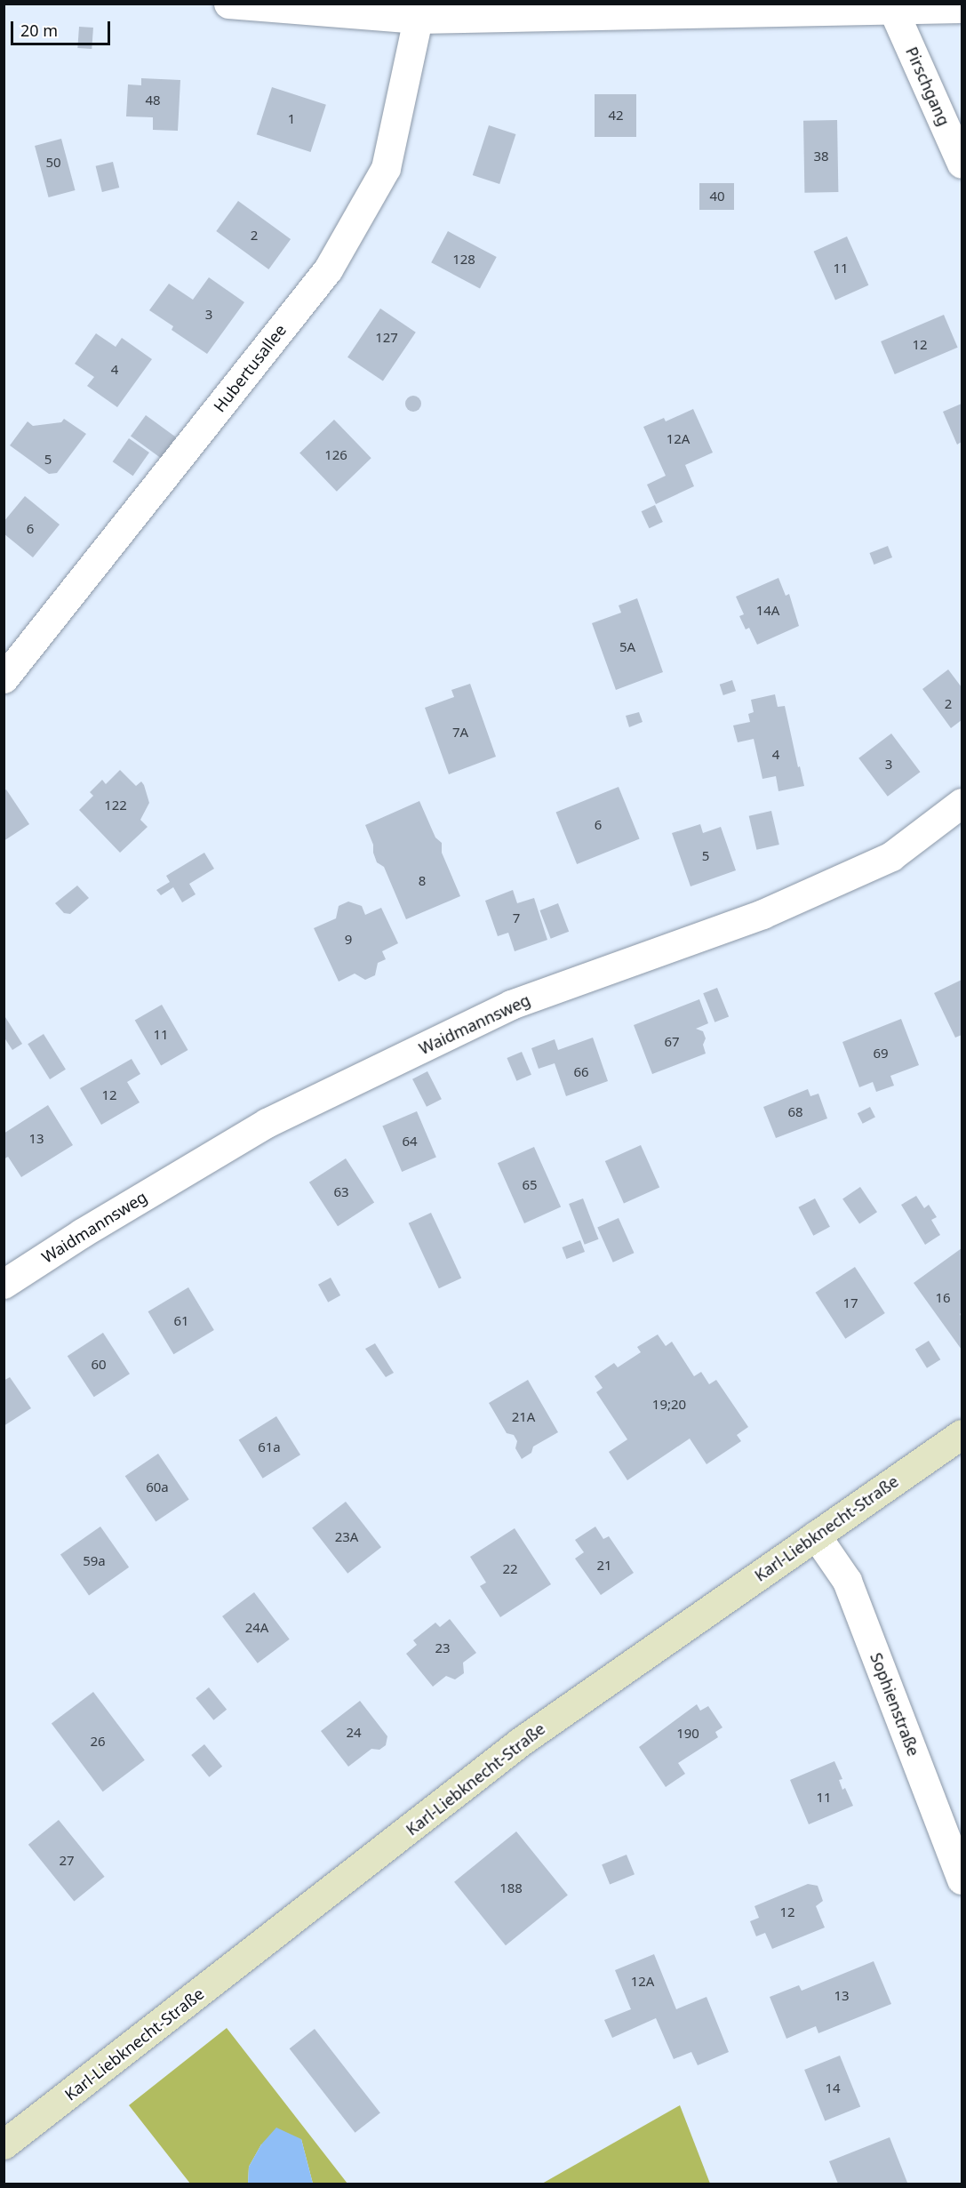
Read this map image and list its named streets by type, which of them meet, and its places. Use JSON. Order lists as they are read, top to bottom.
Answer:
{
  "streets": {
    "street": [
      "Pirschgang",
      "Hubertusallee",
      "Waidmannsweg",
      "Karl-Liebknecht-Straße",
      "Sophienstraße"
    ]
  },
  "crossings": [
    ["Karl-Liebknecht-Straße", "Sophienstraße"]
  ],
  "house_numbers": [
    "48",
    "42",
    "1",
    "38",
    "50",
    "40",
    "2",
    "128",
    "11",
    "3",
    "127",
    "12",
    "4",
    "12A",
    "126",
    "5",
    "6",
    "14A",
    "5A",
    "2",
    "7A",
    "4",
    "3",
    "122",
    "6",
    "5",
    "8",
    "7",
    "9",
    "11",
    "67",
    "69",
    "66",
    "12",
    "68",
    "13",
    "64",
    "65",
    "63",
    "16",
    "17",
    "61",
    "60",
    "19;20",
    "21A",
    "61a",
    "60a",
    "23A",
    "59a",
    "21",
    "22",
    "24A",
    "23",
    "24",
    "190",
    "26",
    "11",
    "27",
    "188",
    "12",
    "12A",
    "13",
    "14"
  ],
  "scale_bar": "20 m"
}
